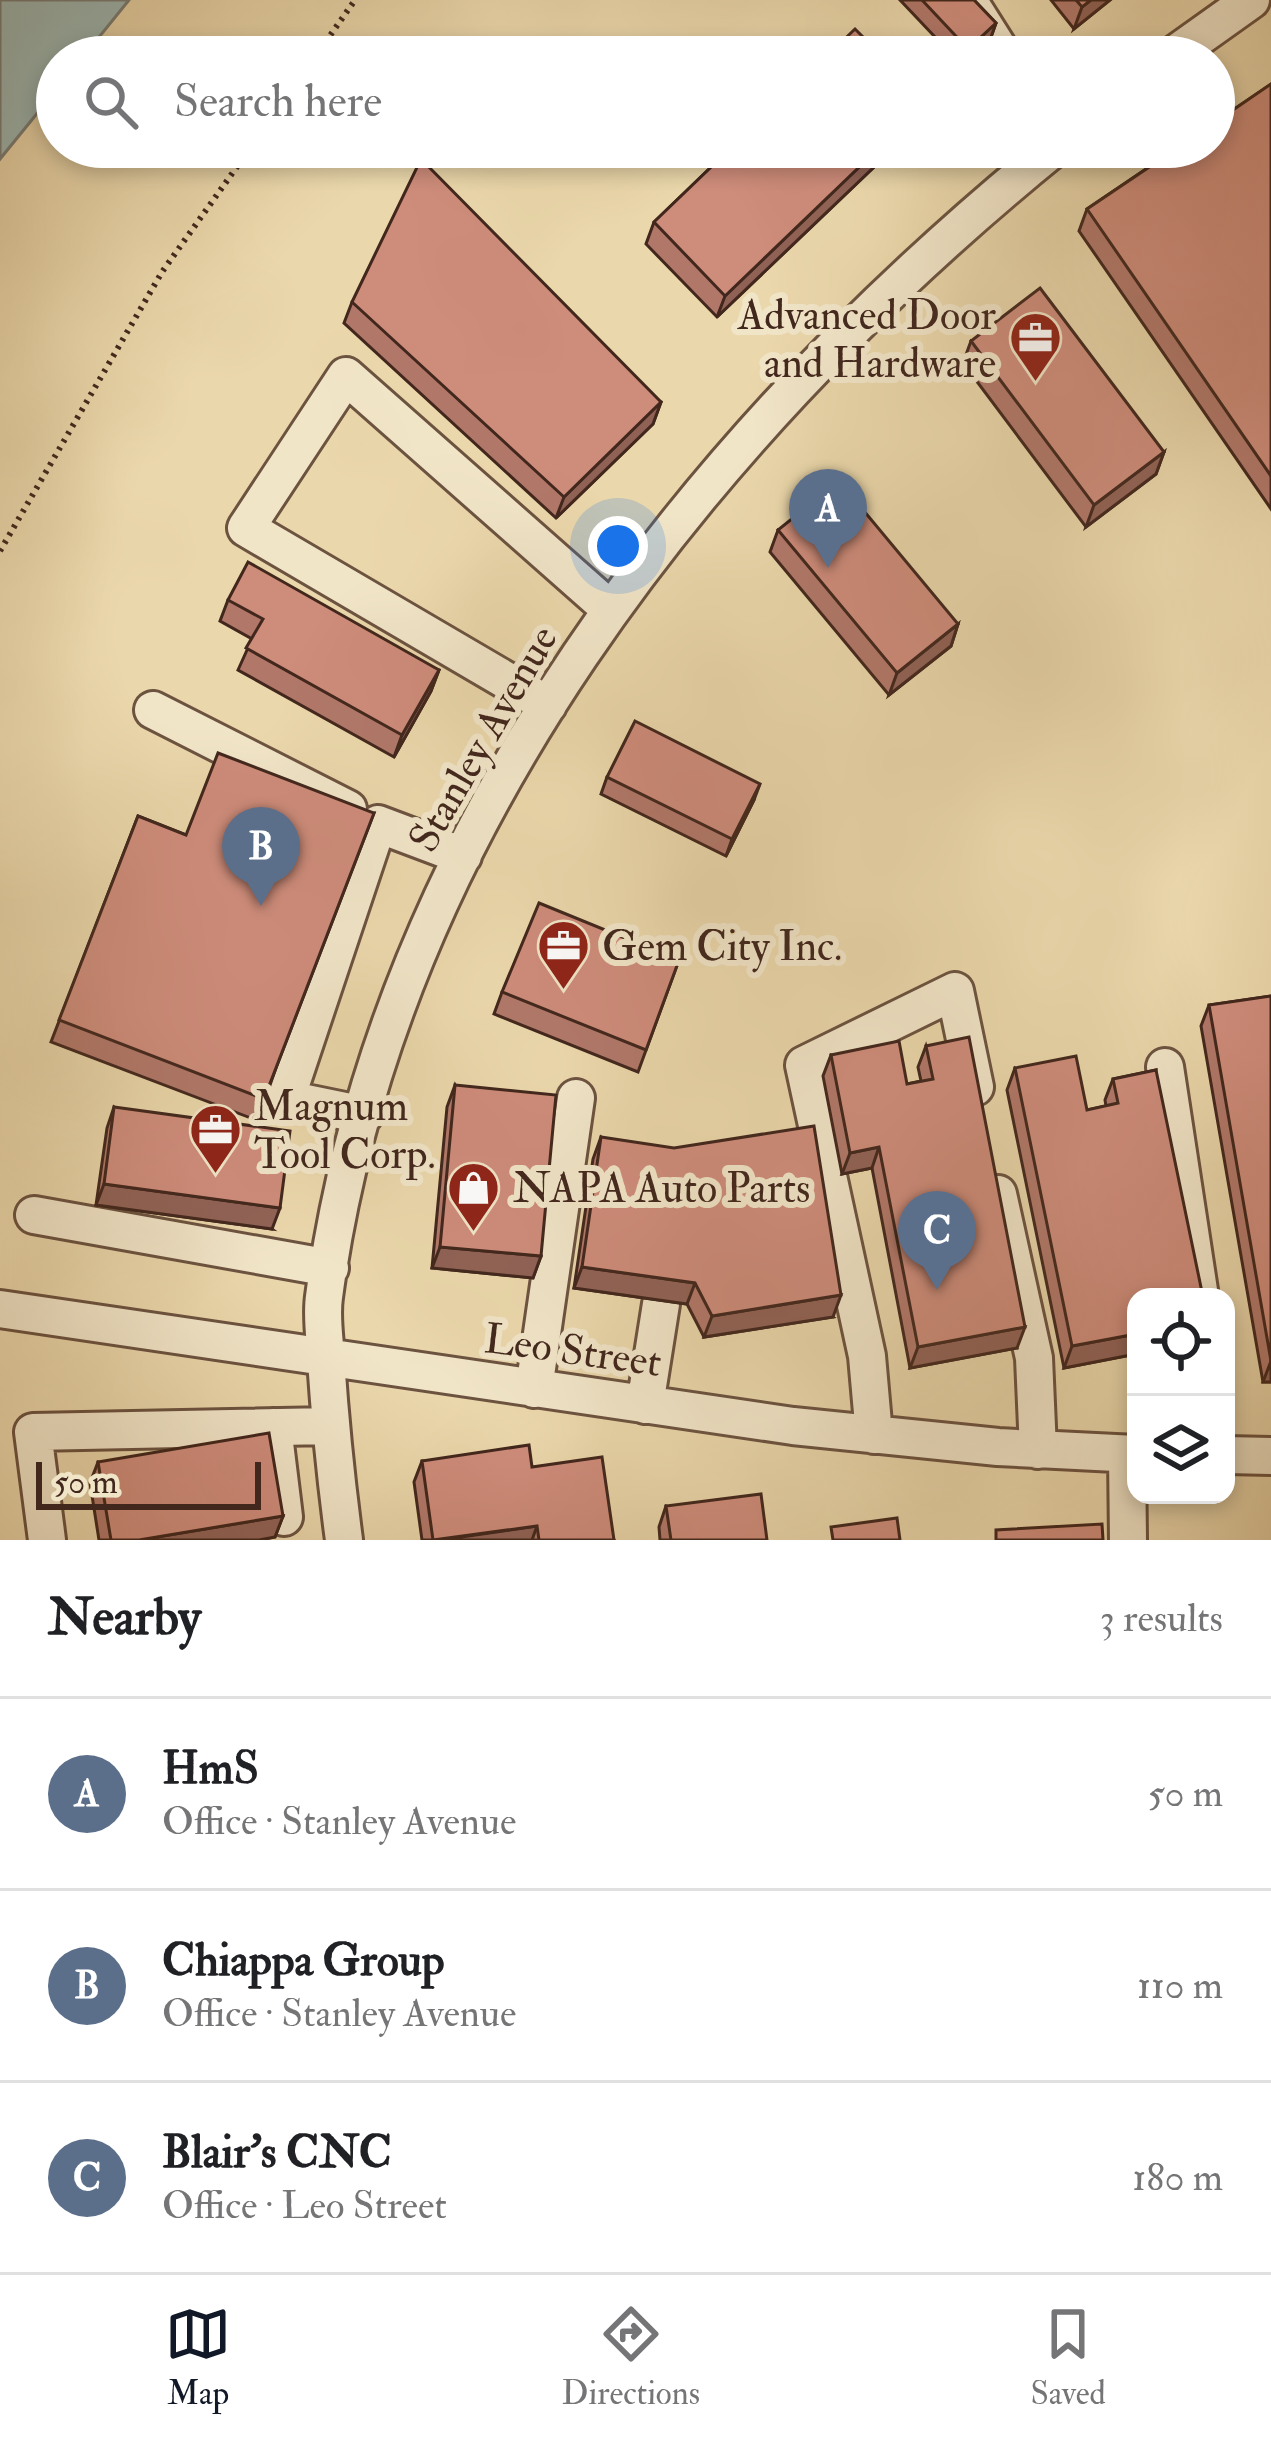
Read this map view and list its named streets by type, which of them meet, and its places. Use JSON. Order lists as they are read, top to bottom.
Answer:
{
  "streets": {
    "street": ["Stanley Avenue", "Leo Street"]
  },
  "crossings": [
    ["Stanley Avenue", "Leo Street"]
  ],
  "places": {
    "office": ["Advanced Door and Hardware", "Gem City Inc.", "Magnum Tool Corp."],
    "shop": ["NAPA Auto Parts"]
  },
  "scale_bar": "50 m",
  "page": {
    "search": "Search here",
    "pins": ["A", "B", "C"],
    "scale": "50 m",
    "heading": ["Nearby", "3 results"],
    "list": [
      {
        "mark": "A",
        "name": "HmS",
        "note": "Office · Stanley Avenue",
        "value": "50 m"
      },
      {
        "mark": "B",
        "name": "Chiappa Group",
        "note": "Office · Stanley Avenue",
        "value": "110 m"
      },
      {
        "mark": "C",
        "name": "Blair's CNC",
        "note": "Office · Leo Street",
        "value": "180 m"
      }
    ],
    "nav": ["Map", "Directions", "Saved"]
  }
}
